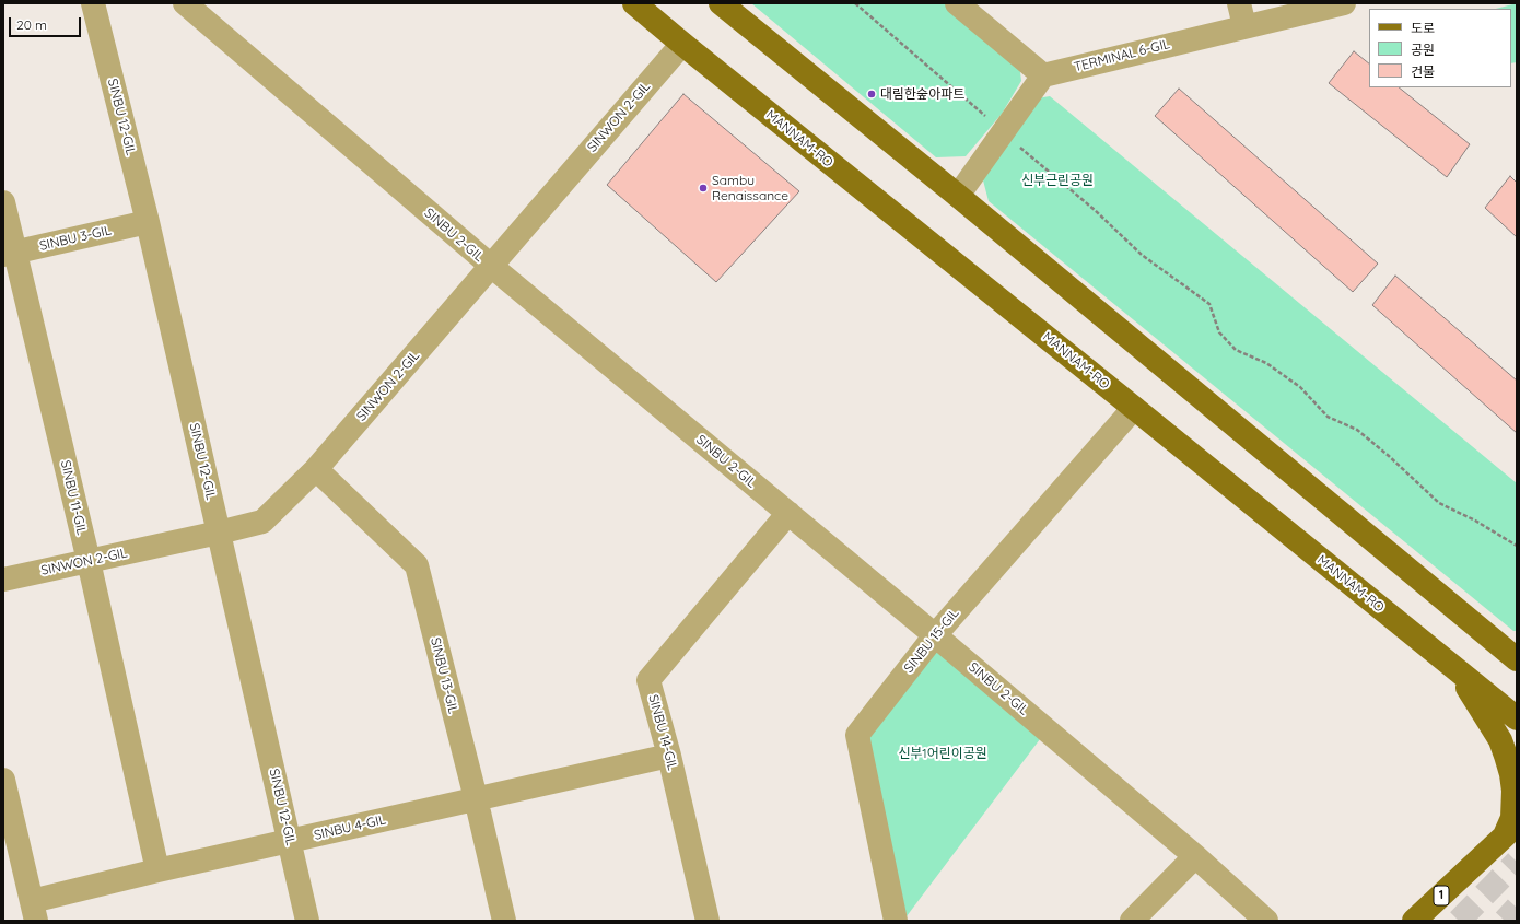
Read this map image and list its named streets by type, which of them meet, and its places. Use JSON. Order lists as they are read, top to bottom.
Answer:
{
  "streets": {
    "main road": ["MANNAM-RO", "1"],
    "street": [
      "TERMINAL 6-GIL",
      "SINBU 12-GIL",
      "SINWON 2-GIL",
      "SINBU 2-GIL",
      "SINBU 3-GIL",
      "SINBU 11-GIL",
      "SINBU 15-GIL",
      "SINBU 13-GIL",
      "SINBU 14-GIL",
      "SINBU 4-GIL"
    ]
  },
  "crossings": [
    ["SINBU 12-GIL", "SINWON 2-GIL"],
    ["SINBU 12-GIL", "SINBU 3-GIL"],
    ["SINBU 12-GIL", "SINBU 4-GIL"],
    ["SINWON 2-GIL", "MANNAM-RO"],
    ["SINWON 2-GIL", "SINBU 2-GIL"],
    ["SINWON 2-GIL", "SINBU 11-GIL"],
    ["SINWON 2-GIL", "SINBU 13-GIL"],
    ["MANNAM-RO", "SINBU 15-GIL"],
    ["SINBU 2-GIL", "SINBU 15-GIL"],
    ["SINBU 2-GIL", "SINBU 14-GIL"],
    ["SINBU 3-GIL", "SINBU 11-GIL"],
    ["SINBU 11-GIL", "SINBU 4-GIL"],
    ["SINBU 13-GIL", "SINBU 4-GIL"],
    ["SINBU 14-GIL", "SINBU 4-GIL"]
  ],
  "parks": ["신부근린공원", "신부1어린이공원"],
  "places": ["대림한숲아파트", "Sambu Renaissance"],
  "legend": ["도로", "공원", "건물"],
  "scale_bar": "20 m"
}
